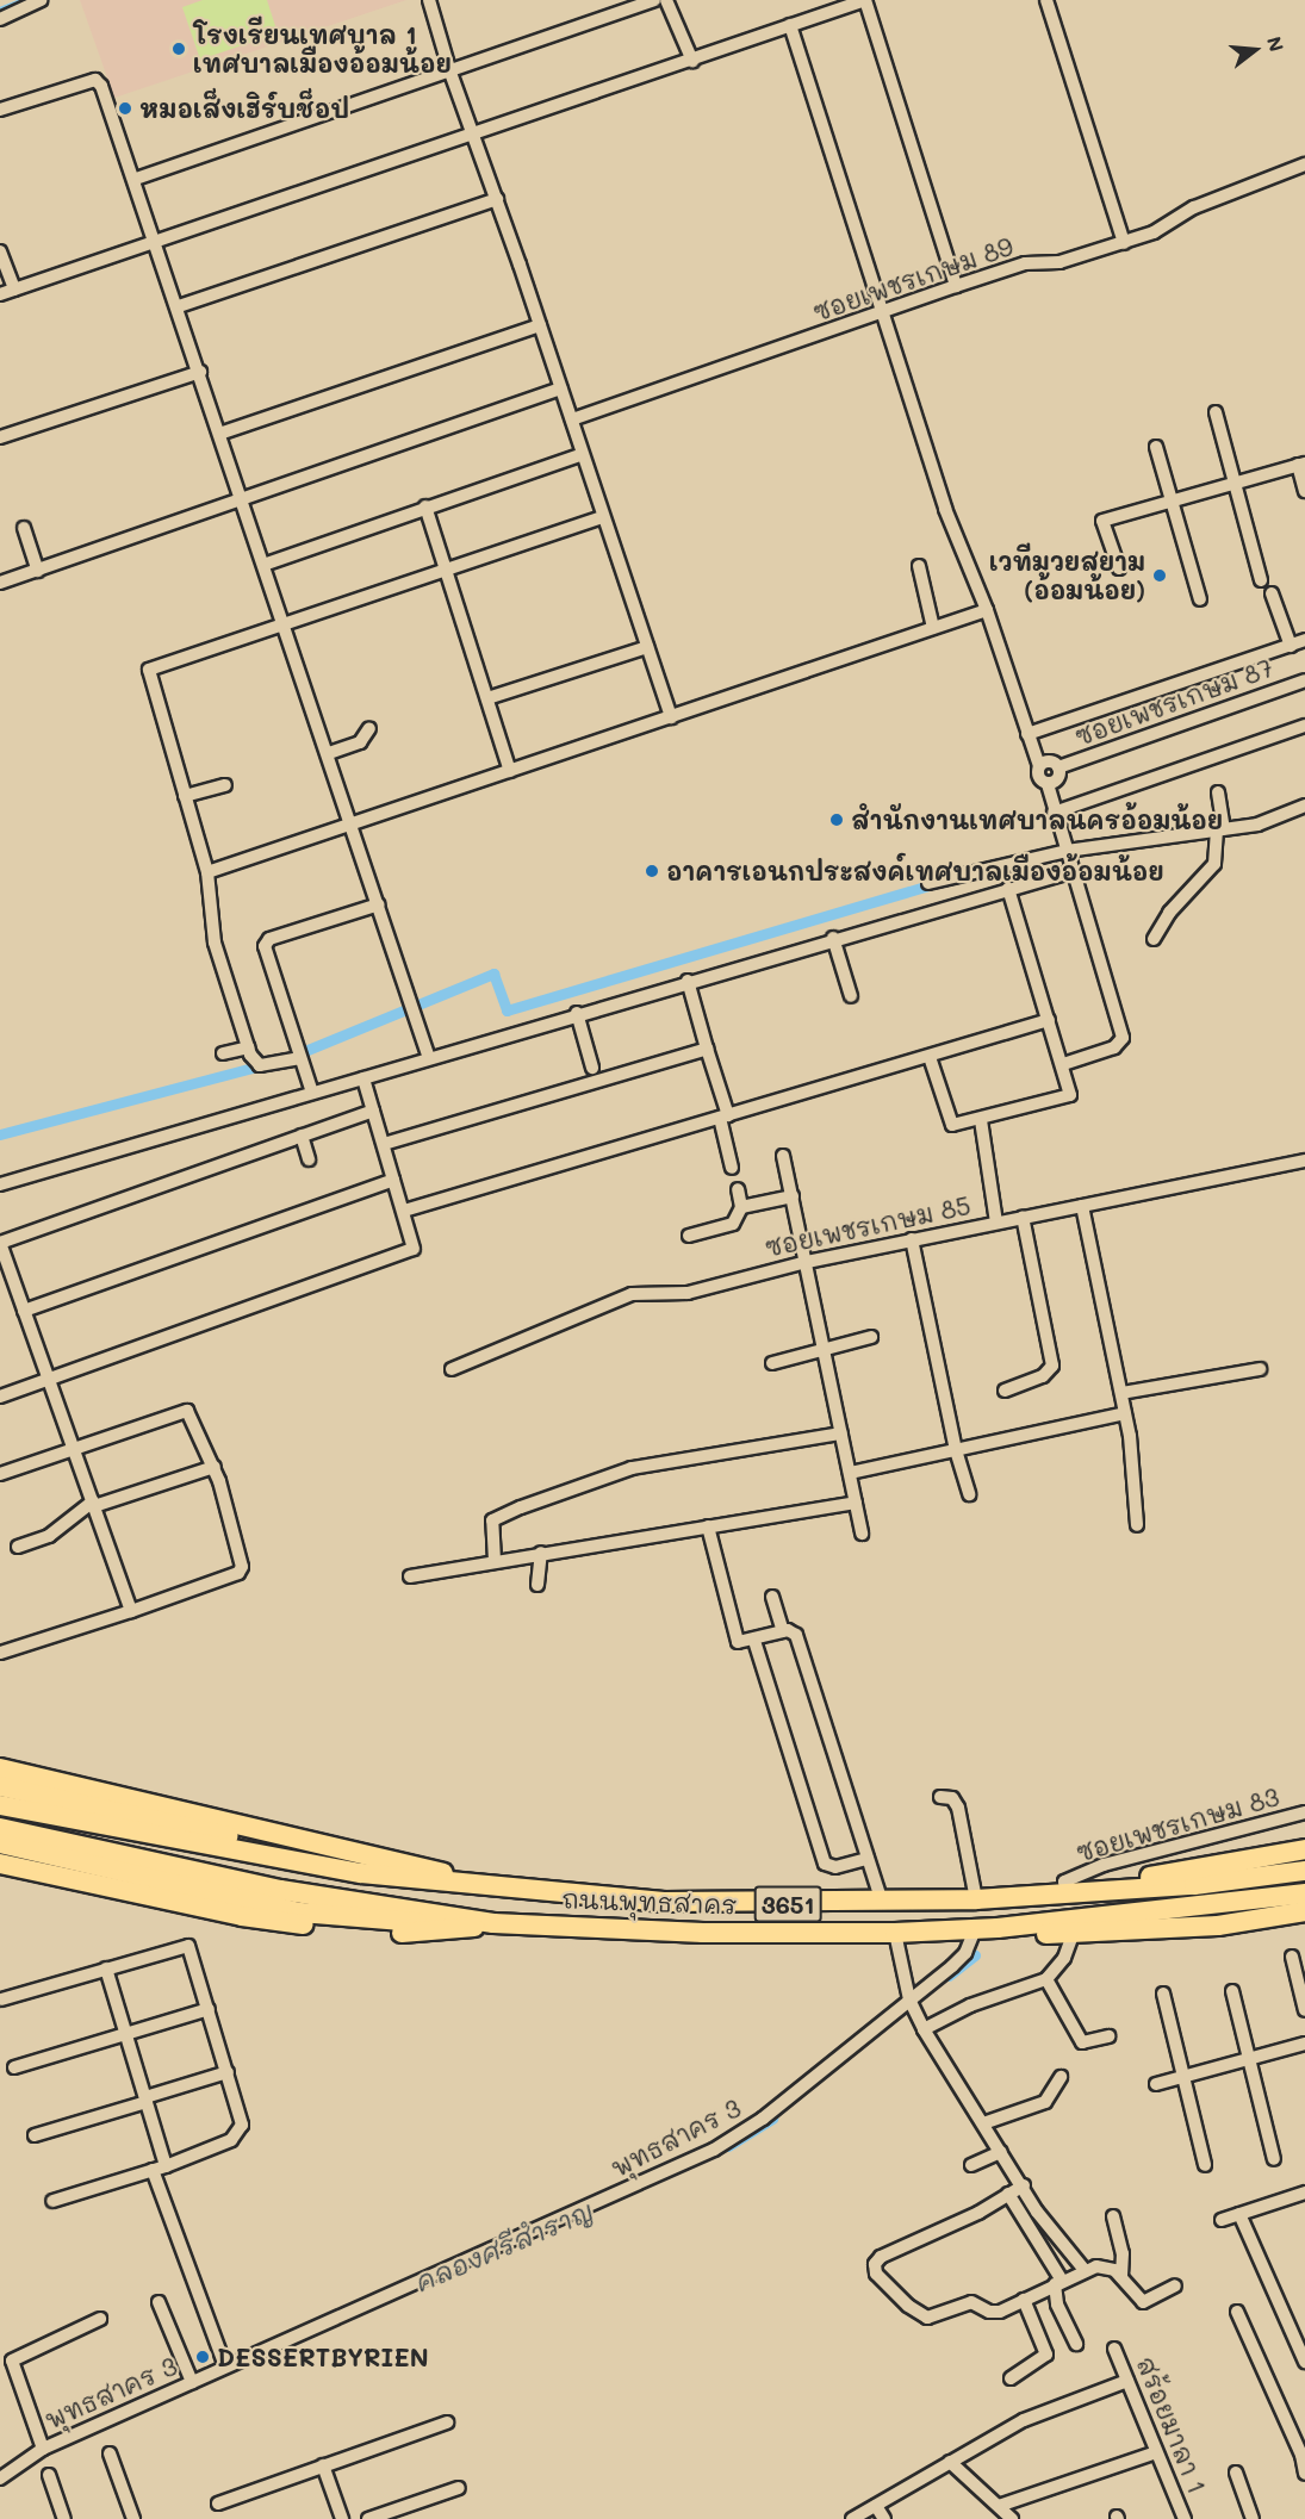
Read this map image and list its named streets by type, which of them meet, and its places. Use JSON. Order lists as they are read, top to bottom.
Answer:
{
  "streets": {
    "main road": ["ถนนพุทธสาคร", "3651"],
    "street": [
      "ซอยเพชรเกษม 89",
      "ซอยเพชรเกษม 87",
      "ซอยเพชรเกษม 85",
      "ซอยเพชรเกษม 83",
      "พุทธสาคร 3",
      "สร้อยมาลา 1"
    ]
  },
  "crossings": [
    ["ซอยเพชรเกษม 83", "ถนนพุทธสาคร"],
    ["ถนนพุทธสาคร", "พุทธสาคร 3"]
  ],
  "water": ["คลองศรีสำราญ"],
  "places": [
    "โรงเรียนเทศบาล 1 เทศบาลเมืองอ้อมน้อย",
    "หมอเส็งเฮิร์บช็อป",
    "เวทีมวยสยาม (อ้อมน้อย)",
    "สำนักงานเทศบาลนครอ้อมน้อย",
    "อาคารเอนกประสงค์เทศบาลเมืองอ้อมน้อย",
    "DESSERTBYRIEN"
  ],
  "north": "right"
}
